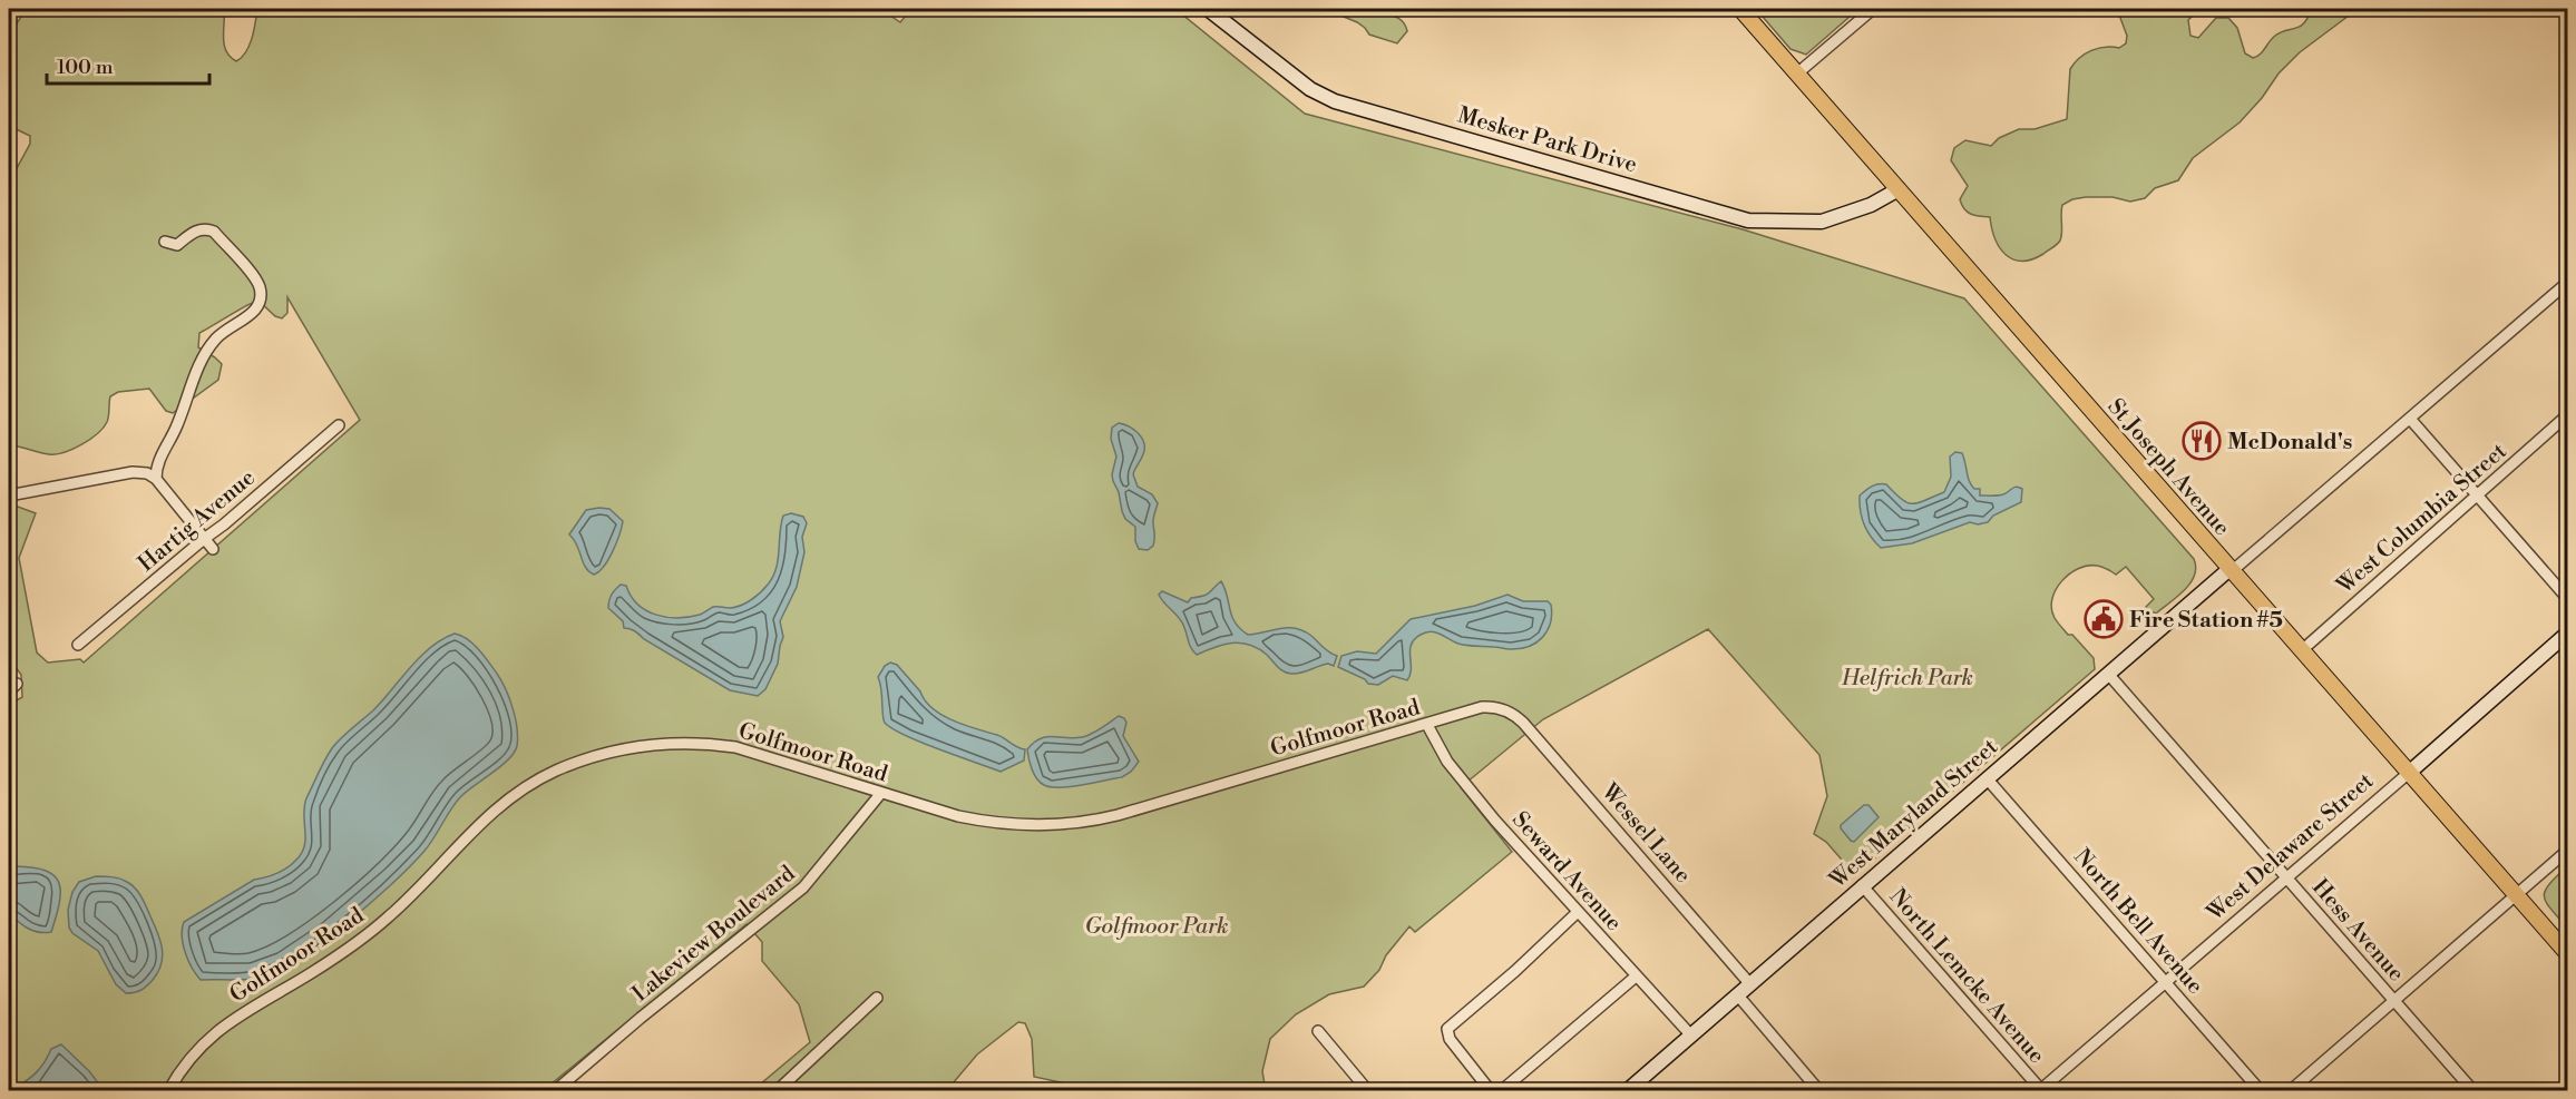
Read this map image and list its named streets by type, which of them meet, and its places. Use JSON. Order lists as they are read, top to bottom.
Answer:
{
  "streets": {
    "main road": ["St Joseph Avenue"],
    "street": [
      "Mesker Park Drive",
      "West Columbia Street",
      "Hartig Avenue",
      "Golfmoor Road",
      "West Maryland Street",
      "Wessel Lane",
      "West Delaware Street",
      "Seward Avenue",
      "North Bell Avenue",
      "Hess Avenue",
      "Lakeview Boulevard",
      "North Lemcke Avenue"
    ]
  },
  "crossings": [
    ["Mesker Park Drive", "St Joseph Avenue"],
    ["St Joseph Avenue", "West Columbia Street"],
    ["St Joseph Avenue", "West Maryland Street"],
    ["St Joseph Avenue", "West Delaware Street"],
    ["Golfmoor Road", "Wessel Lane"],
    ["Golfmoor Road", "Seward Avenue"],
    ["Golfmoor Road", "Lakeview Boulevard"],
    ["West Maryland Street", "Wessel Lane"],
    ["West Maryland Street", "Seward Avenue"],
    ["West Maryland Street", "North Bell Avenue"],
    ["West Maryland Street", "Hess Avenue"],
    ["West Maryland Street", "North Lemcke Avenue"],
    ["West Delaware Street", "North Bell Avenue"],
    ["West Delaware Street", "Hess Avenue"],
    ["West Delaware Street", "North Lemcke Avenue"]
  ],
  "parks": ["Helfrich Park", "Golfmoor Park"],
  "places": {
    "restaurant": ["McDonald's"],
    "public building": ["Fire Station #5"]
  },
  "scale_bar": "100 m"
}
